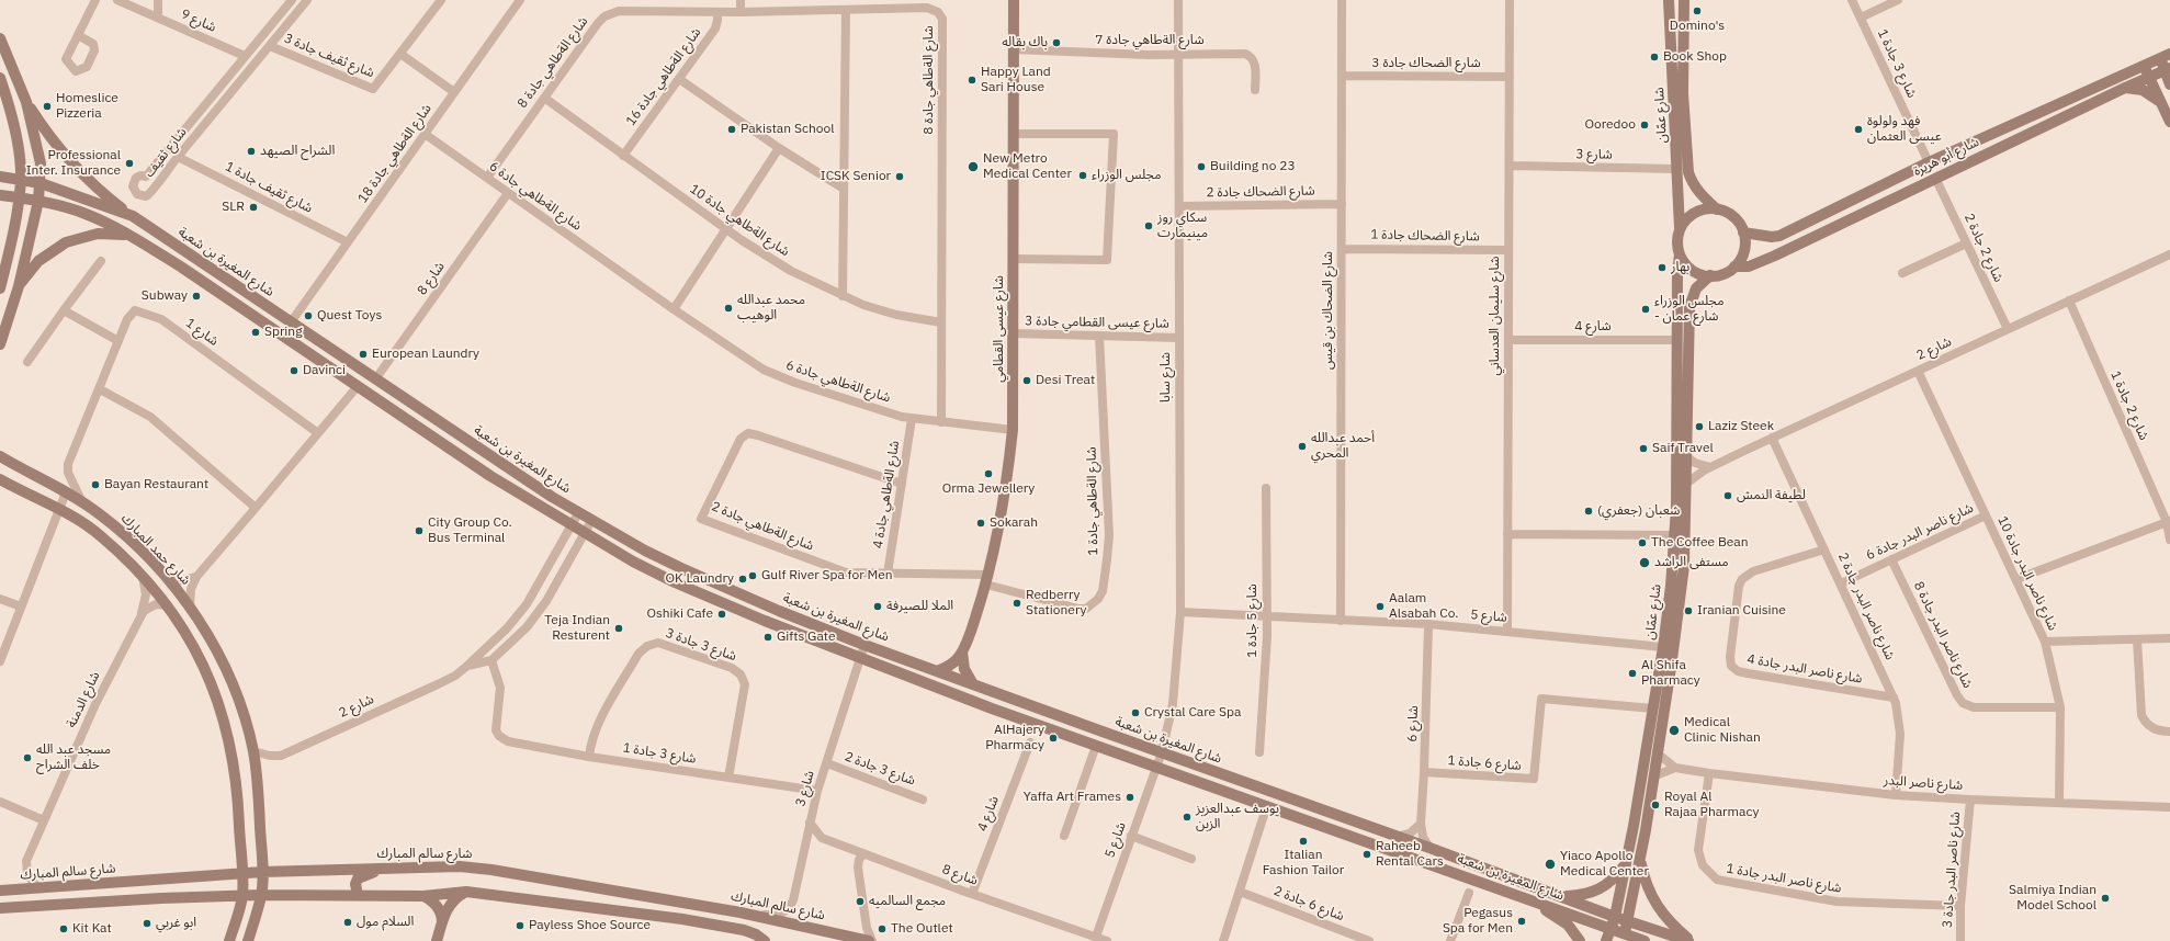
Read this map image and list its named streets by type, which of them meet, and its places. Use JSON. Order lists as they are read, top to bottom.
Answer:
{
  "streets": {
    "main road": [
      "شارع عمّان",
      "شارع أبو هريرة",
      "شارع المغيرة بن شعبة",
      "شارع عيسى القطامي",
      "شارع حمد المبارك",
      "شارع سالم المبارك"
    ],
    "street": [
      "شارع 9",
      "شارع الةطاهي جادة 7",
      "شارع ثقيف جادة 3",
      "شارع الةطاهي جادة 8",
      "شارع الضحاك جادة 3",
      "شارع 3 جادة 1",
      "شارع الةطاهي جادة 16",
      "شارع ثقيف",
      "شارع الةطاهي جادة 18",
      "شارع 3",
      "شارع ثقيف جادة 1",
      "شارع الضحاك جادة 2",
      "شارع الةطاهي جادة 6",
      "شارع الةطاهي جادة 10",
      "شارع الضحاك جادة 1",
      "شارع 2 جادة 2",
      "شارع 8",
      "شارع الضحاك بن قيس",
      "شارع سليمان العدساني",
      "شارع عيسى القطامي جادة 3",
      "شارع 4",
      "شارع 1",
      "شارع 2",
      "شارع سابا",
      "شارع 2 جادة 1",
      "شارع الةطاهي جادة 4",
      "شارع الةطاهي جادة 1",
      "شارع الةطاهي جادة 2",
      "شارع ناصر البدر جادة 6",
      "شارع ناصر البدر جادة 10",
      "شارع ناصر البدر جادة 2",
      "شارع 5",
      "شارع 5 جادة 1",
      "شارع ناصر البدر جادة 8",
      "شارع 3 جادة 3",
      "شارع ناصر البدر جادة 4",
      "شارع الدمنة",
      "شارع 6",
      "شارع 6 جادة 1",
      "شارع 3 جادة 2",
      "شارع ناصر البدر",
      "شارع ناصر البدر جادة 3",
      "شارع ناصر البدر جادة 1",
      "شارع 6 جادة 2"
    ]
  },
  "crossings": [
    ["شارع 9", "شارع ثقيف"],
    ["شارع الةطاهي جادة 7", "شارع عيسى القطامي"],
    ["شارع الةطاهي جادة 7", "شارع سابا"],
    ["شارع ثقيف جادة 3", "شارع ثقيف"],
    ["شارع الةطاهي جادة 8", "شارع الةطاهي جادة 16"],
    ["شارع الةطاهي جادة 8", "شارع الةطاهي جادة 6"],
    ["شارع الةطاهي جادة 8", "شارع الةطاهي جادة 10"],
    ["شارع الضحاك جادة 3", "شارع الضحاك بن قيس"],
    ["شارع الضحاك جادة 3", "شارع سليمان العدساني"],
    ["شارع 3 جادة 1", "شارع 3"],
    ["شارع 3 جادة 1", "شارع أبو هريرة"],
    ["شارع 3 جادة 1", "شارع 2"],
    ["شارع 3 جادة 1", "شارع 3 جادة 3"],
    ["شارع الةطاهي جادة 16", "شارع الةطاهي جادة 10"],
    ["شارع عمّان", "شارع 3"],
    ["شارع عمّان", "شارع أبو هريرة"],
    ["شارع عمّان", "شارع المغيرة بن شعبة"],
    ["شارع عمّان", "شارع 4"],
    ["شارع عمّان", "شارع 2"],
    ["شارع عمّان", "شارع 5"],
    ["شارع عمّان", "شارع 6 جادة 1"],
    ["شارع عمّان", "شارع ناصر البدر"],
    ["شارع ثقيف", "شارع ثقيف جادة 1"],
    ["شارع الةطاهي جادة 18", "شارع ثقيف جادة 1"],
    ["شارع الةطاهي جادة 18", "شارع الةطاهي جادة 6"],
    ["شارع الةطاهي جادة 18", "شارع المغيرة بن شعبة"],
    ["شارع 3", "شارع المغيرة بن شعبة"],
    ["شارع 3", "شارع 8"],
    ["شارع 3", "شارع سليمان العدساني"],
    ["شارع 3", "شارع 3 جادة 2"],
    ["شارع 3", "شارع سالم المبارك"],
    ["شارع أبو هريرة", "شارع 2 جادة 2"],
    ["شارع الضحاك جادة 2", "شارع الضحاك بن قيس"],
    ["شارع الضحاك جادة 2", "شارع سابا"],
    ["شارع الةطاهي جادة 6", "شارع 8"],
    ["شارع الةطاهي جادة 6", "شارع عيسى القطامي"],
    ["شارع الةطاهي جادة 6", "شارع الةطاهي جادة 4"],
    ["شارع الضحاك جادة 1", "شارع الضحاك بن قيس"],
    ["شارع الضحاك جادة 1", "شارع سليمان العدساني"],
    ["شارع 2 جادة 2", "شارع 2"],
    ["شارع المغيرة بن شعبة", "شارع 8"],
    ["شارع المغيرة بن شعبة", "شارع عيسى القطامي"],
    ["شارع المغيرة بن شعبة", "شارع 2"],
    ["شارع المغيرة بن شعبة", "شارع سابا"],
    ["شارع المغيرة بن شعبة", "شارع 5"],
    ["شارع المغيرة بن شعبة", "شارع 6"],
    ["شارع 8", "شارع 4"],
    ["شارع 8", "شارع 5"],
    ["شارع الضحاك بن قيس", "شارع 5"],
    ["شارع سليمان العدساني", "شارع 4"],
    ["شارع سليمان العدساني", "شارع 5"],
    ["شارع عيسى القطامي جادة 3", "شارع عيسى القطامي"],
    ["شارع عيسى القطامي جادة 3", "شارع سابا"],
    ["شارع عيسى القطامي جادة 3", "شارع الةطاهي جادة 1"],
    ["شارع عيسى القطامي", "شارع الةطاهي جادة 1"],
    ["شارع عيسى القطامي", "شارع الةطاهي جادة 2"],
    ["شارع 1", "شارع حمد المبارك"],
    ["شارع 2", "شارع 2 جادة 1"],
    ["شارع 2", "شارع حمد المبارك"],
    ["شارع 2", "شارع ناصر البدر جادة 10"],
    ["شارع 2", "شارع ناصر البدر جادة 2"],
    ["شارع سابا", "شارع 5"],
    ["شارع الةطاهي جادة 4", "شارع الةطاهي جادة 2"],
    ["شارع الةطاهي جادة 1", "شارع الةطاهي جادة 2"],
    ["شارع ناصر البدر جادة 6", "شارع ناصر البدر جادة 10"],
    ["شارع ناصر البدر جادة 6", "شارع ناصر البدر جادة 2"],
    ["شارع ناصر البدر جادة 6", "شارع ناصر البدر جادة 8"],
    ["شارع حمد المبارك", "شارع الدمنة"],
    ["شارع حمد المبارك", "شارع سالم المبارك"],
    ["شارع ناصر البدر جادة 10", "شارع ناصر البدر جادة 8"],
    ["شارع ناصر البدر جادة 10", "شارع ناصر البدر"],
    ["شارع ناصر البدر جادة 2", "شارع ناصر البدر جادة 4"],
    ["شارع ناصر البدر جادة 2", "شارع ناصر البدر"],
    ["شارع 5", "شارع 5 جادة 1"],
    ["شارع 5", "شارع 6"],
    ["شارع الدمنة", "شارع سالم المبارك"],
    ["شارع 6", "شارع 6 جادة 1"],
    ["شارع ناصر البدر", "شارع ناصر البدر جادة 3"],
    ["شارع ناصر البدر", "شارع ناصر البدر جادة 1"],
    ["شارع ناصر البدر جادة 3", "شارع ناصر البدر جادة 1"]
  ],
  "places": [
    "Domino's",
    "باك بقاله",
    "Book Shop",
    "Happy Land Sari House",
    "Homeslice Pizzeria",
    "Ooredoo",
    "Pakistan School",
    "فهد ولولوة عيسى العثمان",
    "الشراح الصيهد",
    "Professional Inter. Insurance",
    "New Metro Medical Center",
    "Building no 23",
    "مجلس الوزراء",
    "ICSK Senior",
    "SLR",
    "سكاي روز مينيمارت",
    "بهار",
    "Subway",
    "محمد عبدالله الوهيب",
    "مجلس الوزراء - شارع عمان",
    "Quest Toys",
    "Spring",
    "European Laundry",
    "Davinci",
    "Desi Treat",
    "Laziz Steek",
    "أحمد عبدالله المحري",
    "Saif Travel",
    "Orma Jewellery",
    "Bayan Restaurant",
    "لطيفة النمش",
    "شعبان (جعفري)",
    "Sokarah",
    "City Group Co. Bus Terminal",
    "The Coffee Bean",
    "مستفى الراشد",
    "Gulf River Spa for Men",
    "OK Laundry",
    "Redberry Stationery",
    "الملا للصيرفة",
    "Aalam Alsabah Co.",
    "Iranian Cuisine",
    "Oshiki Cafe",
    "Teja Indian Resturent",
    "Gifts Gate",
    "Al Shifa Pharmacy",
    "Crystal Care Spa",
    "Medical Clinic Nishan",
    "AlHajery Pharmacy",
    "مسجد عبد الله خلف الشراح",
    "Yaffa Art Frames",
    "Royal Al Rajaa Pharmacy",
    "يوسف عبدالعزيز الزبن",
    "Italian Fashion Tailor",
    "Raheeb Rental Cars",
    "Yiaco Apollo Medical Center",
    "Salmiya Indian Model School",
    "مجمع السالميه",
    "Pegasus Spa for Men",
    "السلام مول",
    "ابو غربي",
    "Payless Shoe Source",
    "Kit Kat",
    "The Outlet"
  ]
}
